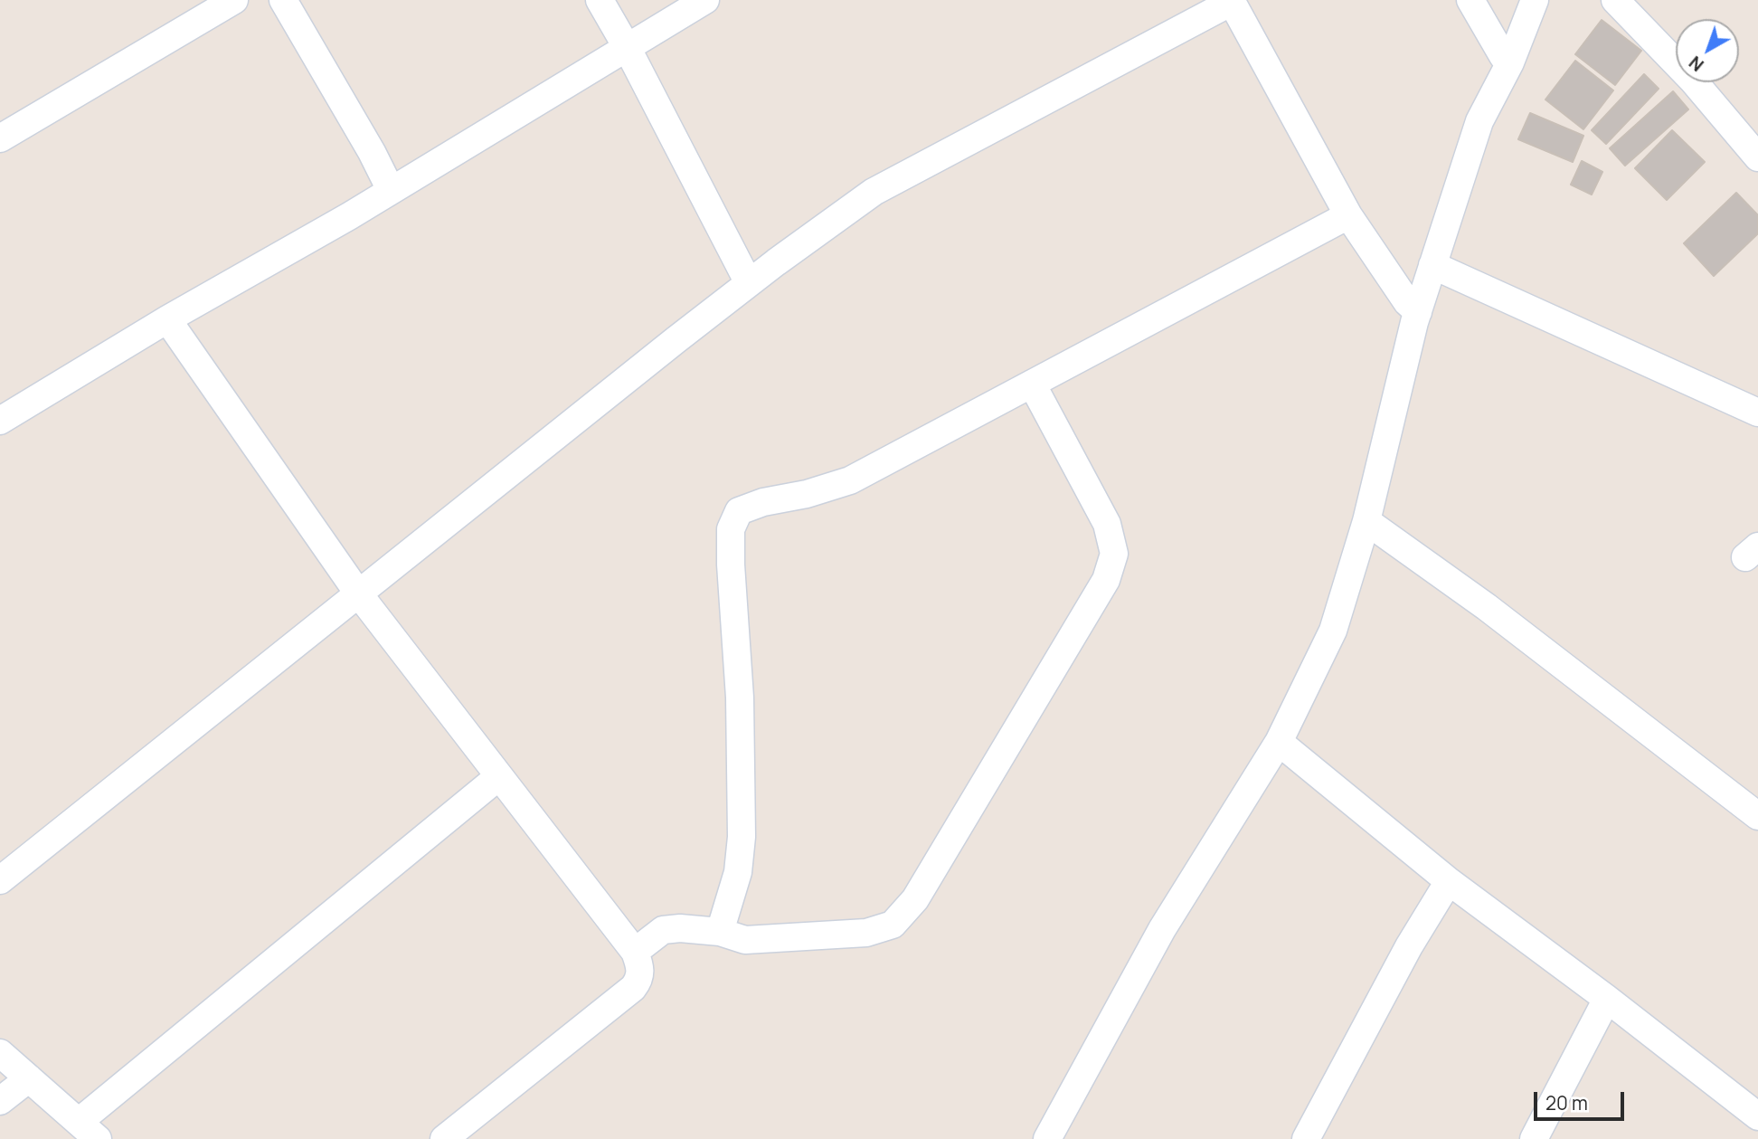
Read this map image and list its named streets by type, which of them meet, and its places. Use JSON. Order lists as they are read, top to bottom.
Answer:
{
  "scale_bar": "20 m",
  "north": "bottom left"
}
